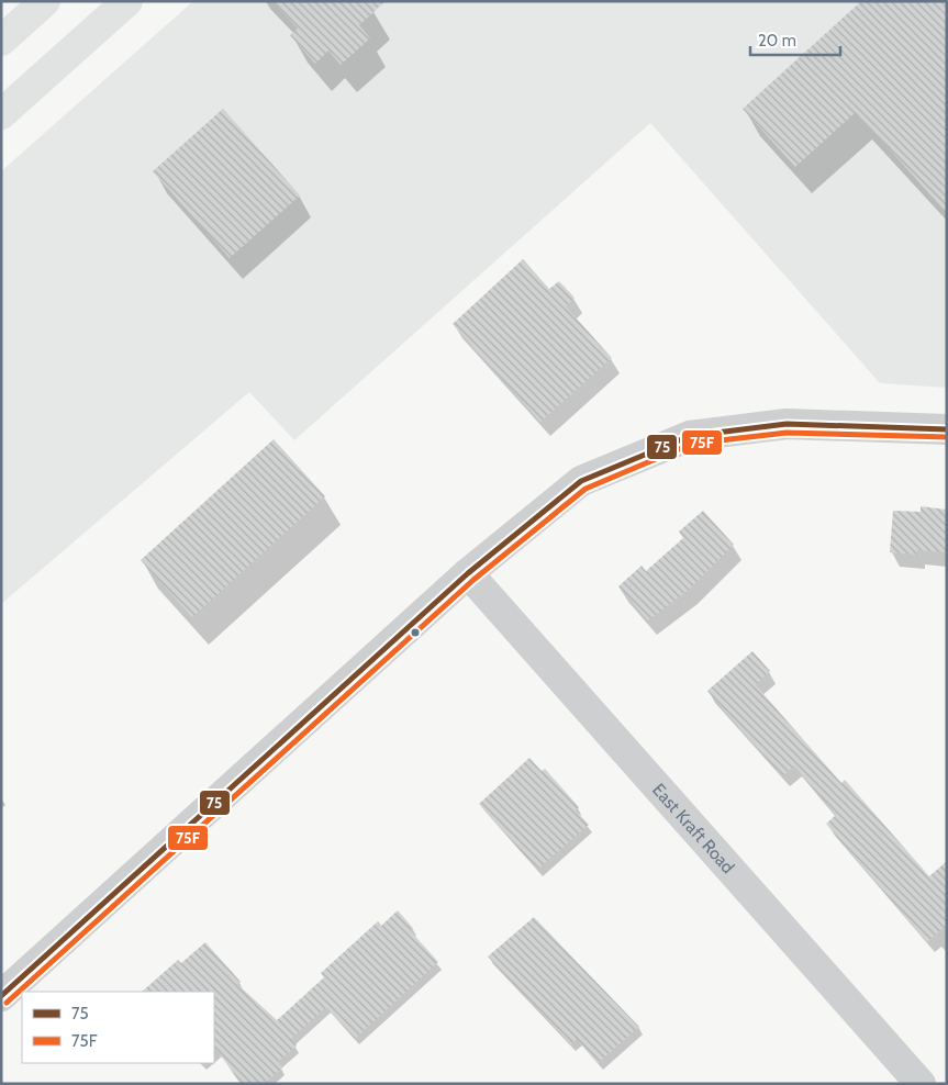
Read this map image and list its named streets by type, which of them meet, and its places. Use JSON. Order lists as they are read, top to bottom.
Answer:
{
  "streets": {
    "street": ["East Kraft Road"]
  },
  "lines": ["transit line 75", "transit line 75F"],
  "legend": ["75", "75F"],
  "scale_bar": "20 m"
}
